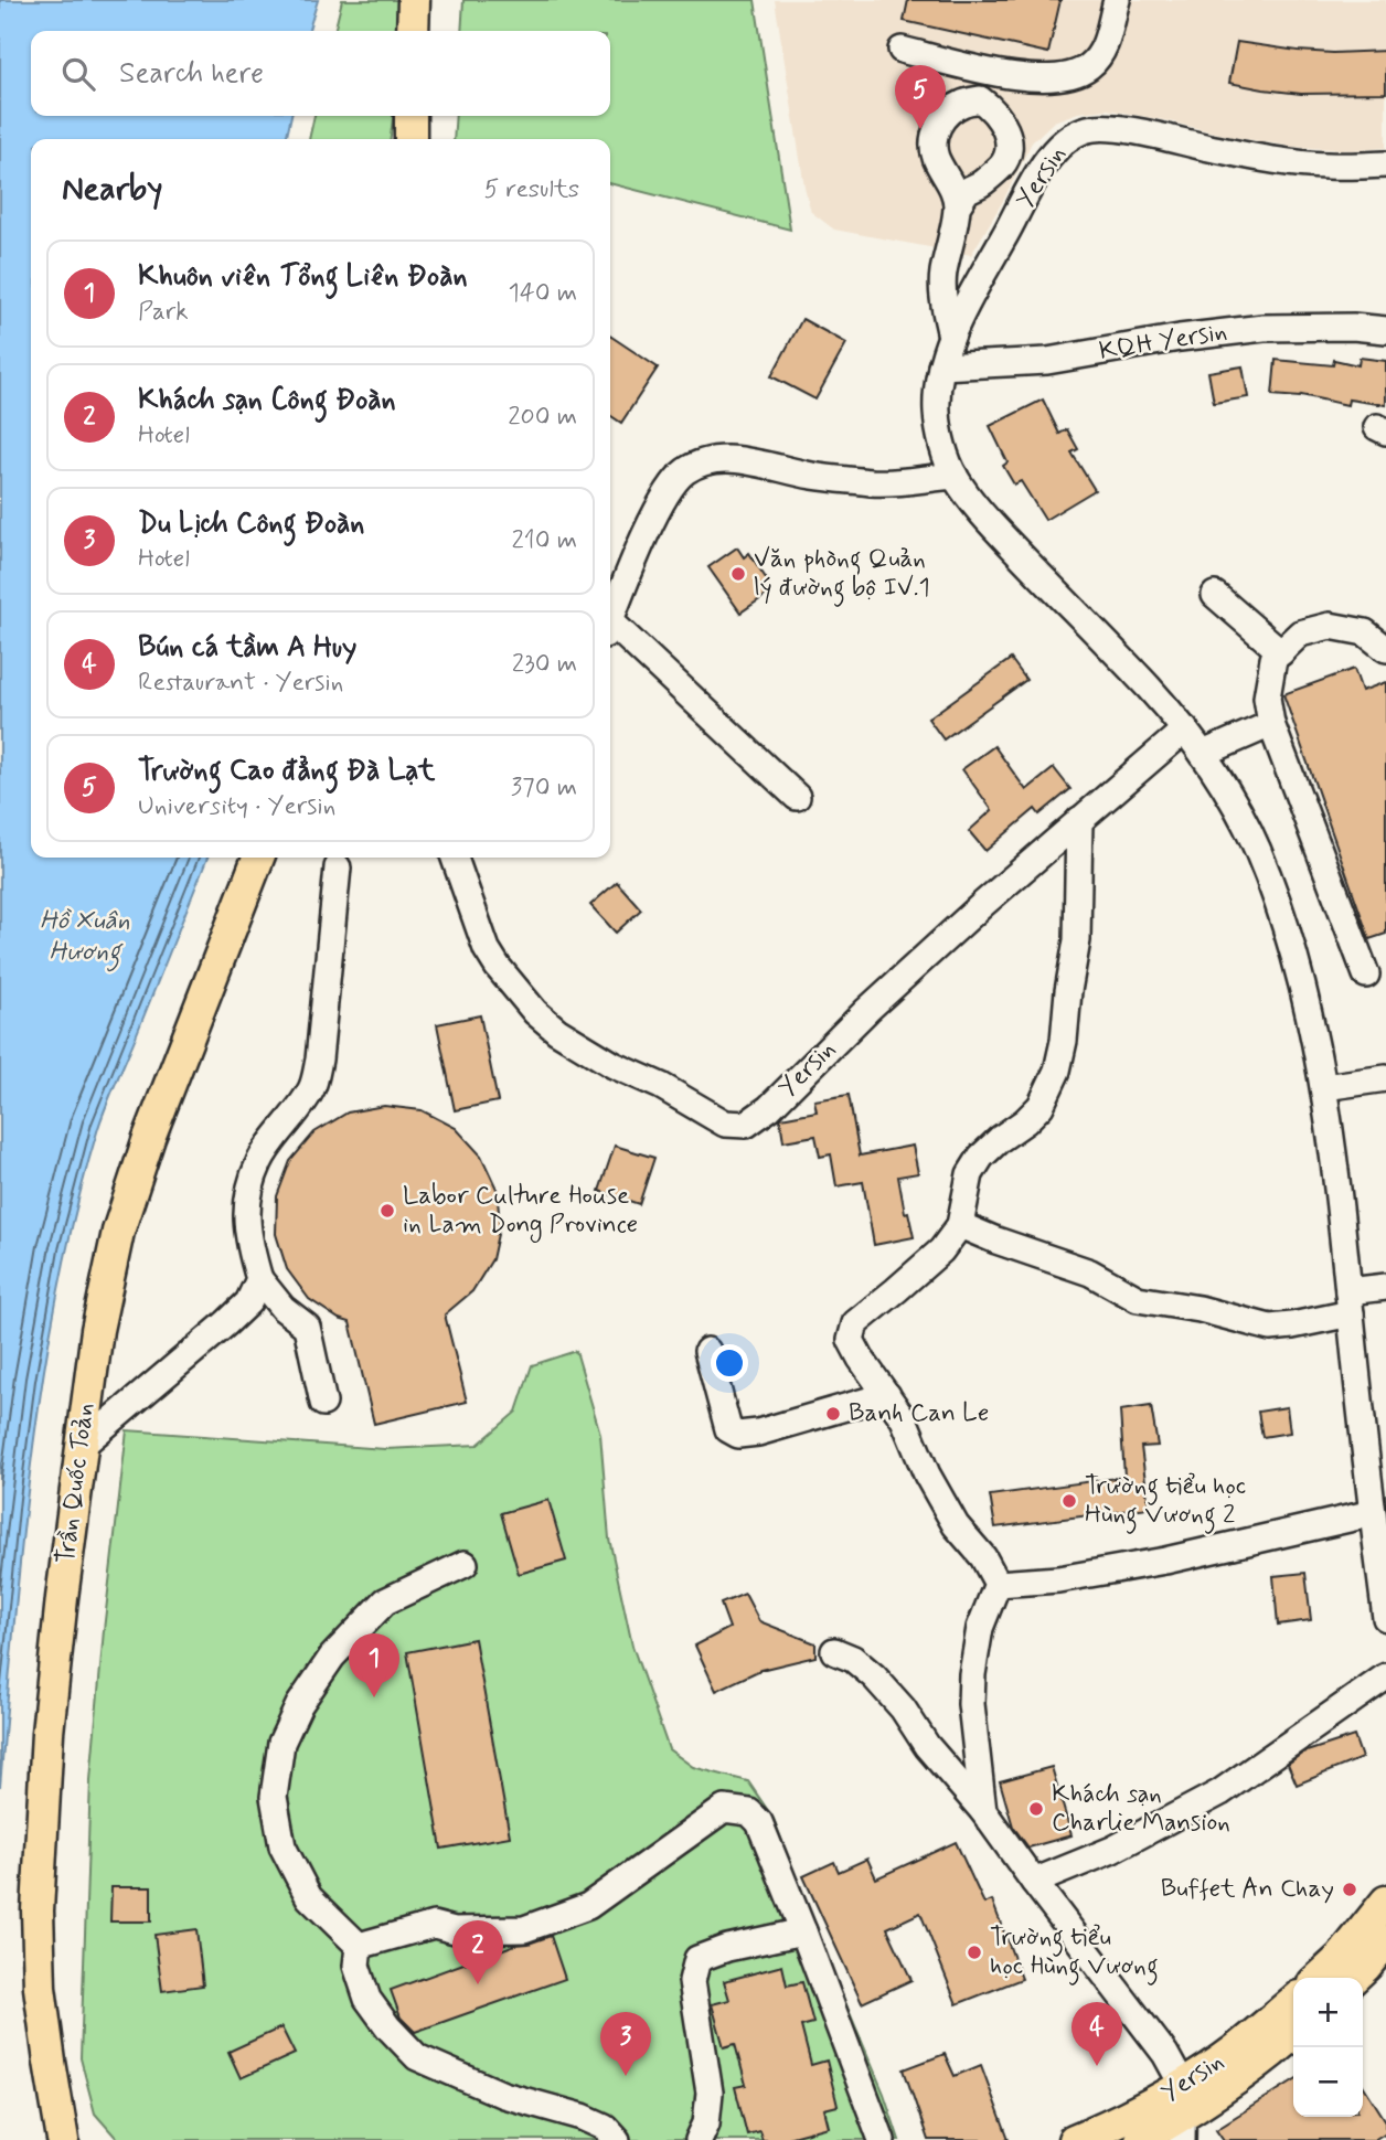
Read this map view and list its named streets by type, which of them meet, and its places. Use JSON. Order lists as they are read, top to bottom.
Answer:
{
  "streets": {
    "main road": ["Yersin", "Trần Quốc Toản"],
    "street": ["KQH Yersin"]
  },
  "crossings": [
    ["Yersin", "KQH Yersin"]
  ],
  "water": ["Hồ Xuân Hương"],
  "places": [
    "Văn phòng Quản lý đường bộ IV.1",
    "Labor Culture House in Lam Dong Province",
    "Banh Can Le",
    "Trường tiểu học Hùng Vương 2",
    "Khách sạn Charlie Mansion",
    "Buffet An Chay",
    "Trường tiểu học Hùng Vương"
  ],
  "page": {
    "search": "Search here",
    "pins": [
      "5",
      "1",
      "2",
      "4",
      "3"
    ],
    "heading": ["Nearby", "5 results"],
    "list": [
      {
        "mark": "1",
        "name": "Khuôn viên Tổng Liên Đoàn",
        "note": "Park",
        "value": "140 m"
      },
      {
        "mark": "2",
        "name": "Khách sạn Công Đoàn",
        "note": "Hotel",
        "value": "200 m"
      },
      {
        "mark": "3",
        "name": "Du Lịch Công Đoàn",
        "note": "Hotel",
        "value": "210 m"
      },
      {
        "mark": "4",
        "name": "Bún cá tầm A Huy",
        "note": "Restaurant · Yersin",
        "value": "230 m"
      },
      {
        "mark": "5",
        "name": "Trường Cao đẳng Đà Lạt",
        "note": "University · Yersin",
        "value": "370 m"
      }
    ],
    "map_buttons": ["+", "−"]
  }
}
